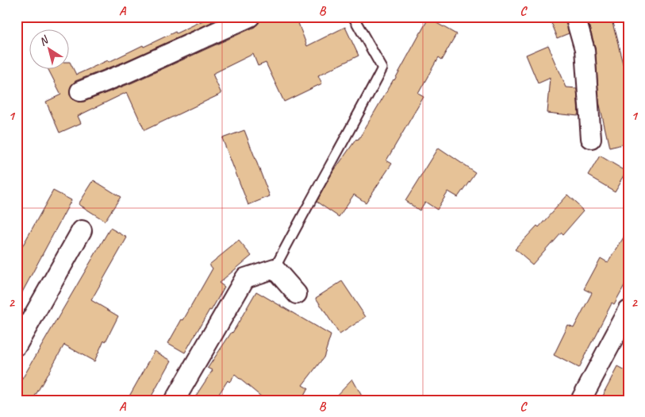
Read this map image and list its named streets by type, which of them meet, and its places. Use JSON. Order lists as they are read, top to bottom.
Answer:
{
  "north": "top left",
  "grid": {
    "columns": ["A", "B", "C"],
    "rows": ["1", "2"]
  }
}
